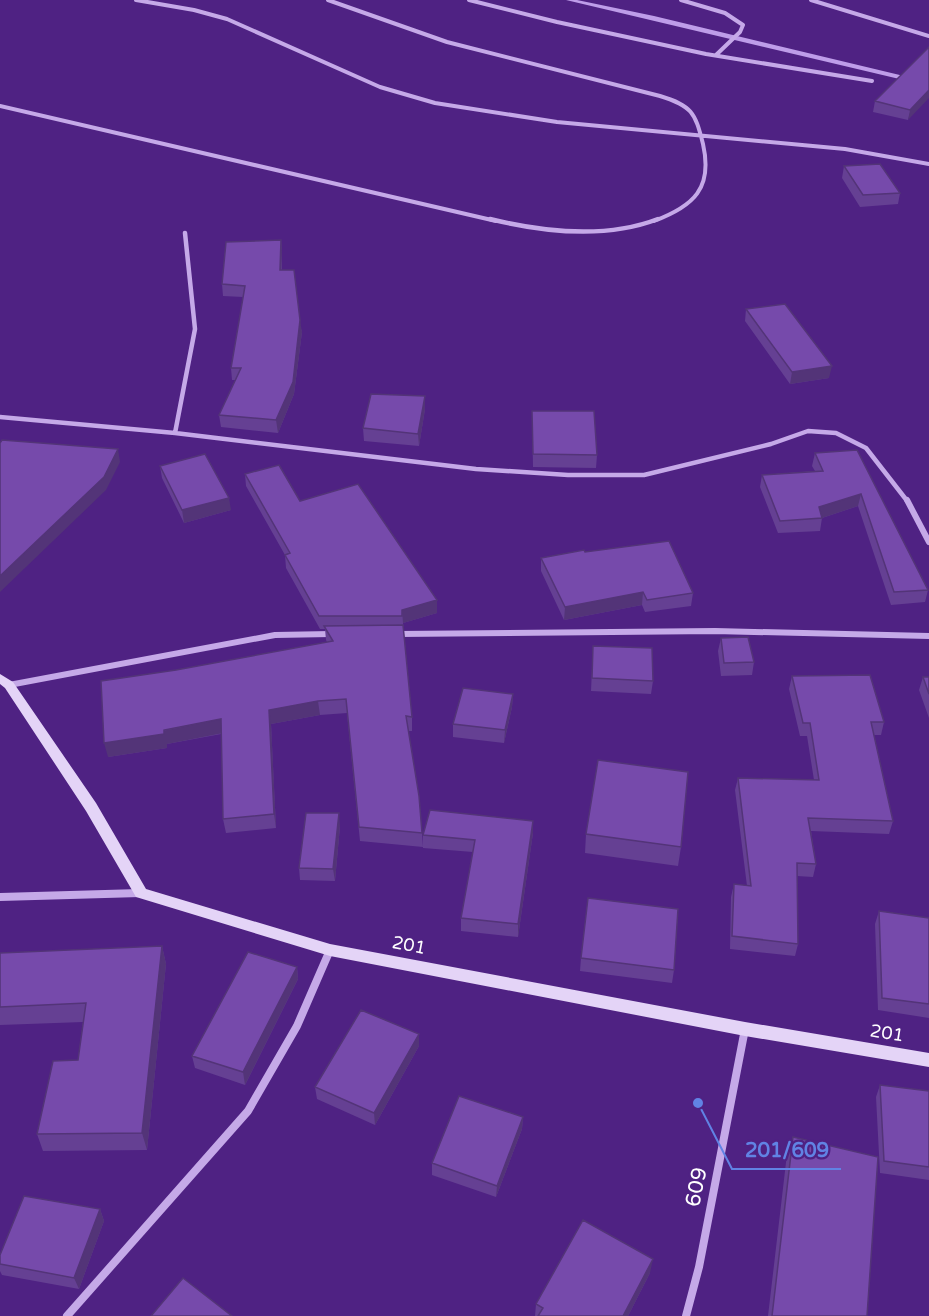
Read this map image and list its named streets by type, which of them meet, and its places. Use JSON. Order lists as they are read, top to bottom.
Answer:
{
  "streets": {
    "street": ["201", "609"]
  },
  "crossings": [
    ["201", "609"]
  ],
  "places": ["201/609"]
}
